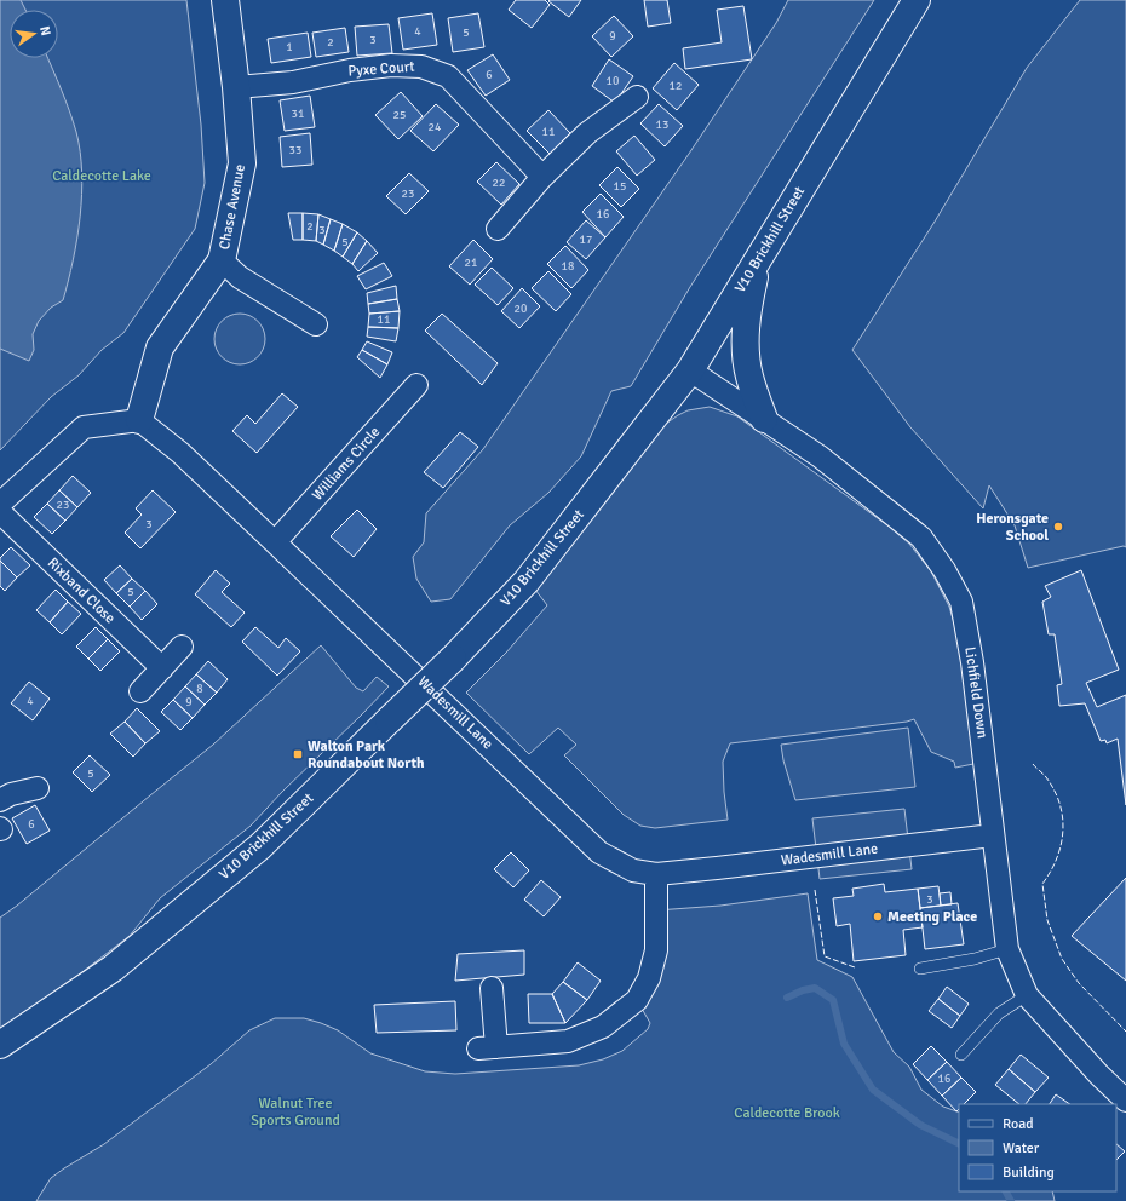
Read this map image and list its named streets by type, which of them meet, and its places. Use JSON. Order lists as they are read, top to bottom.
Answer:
{
  "streets": {
    "street": [
      "Pyxe Court",
      "Chase Avenue",
      "V10 Brickhill Street",
      "Williams Circle",
      "Rixband Close",
      "Lichfield Down",
      "Wadesmill Lane"
    ]
  },
  "crossings": [
    ["Pyxe Court", "Chase Avenue"],
    ["Chase Avenue", "Wadesmill Lane"],
    ["V10 Brickhill Street", "Lichfield Down"],
    ["Williams Circle", "Wadesmill Lane"],
    ["Lichfield Down", "Wadesmill Lane"]
  ],
  "parks": ["Caldecotte Lake", "Walnut Tree Sports Ground", "Caldecotte Brook"],
  "places": {
    "other": ["Heronsgate School", "Meeting Place"],
    "transit": ["Walton Park Roundabout North"]
  },
  "house_numbers": [
    "4",
    "5",
    "9",
    "3",
    "2",
    "1",
    "6",
    "10",
    "12",
    "31",
    "25",
    "13",
    "24",
    "11",
    "33",
    "22",
    "15",
    "23",
    "16",
    "2",
    "3",
    "17",
    "5",
    "21",
    "18",
    "20",
    "11",
    "23",
    "3",
    "5",
    "8",
    "4",
    "9",
    "5",
    "6",
    "3",
    "16"
  ],
  "legend": ["Road", "Water", "Building"],
  "north": "right"
}
